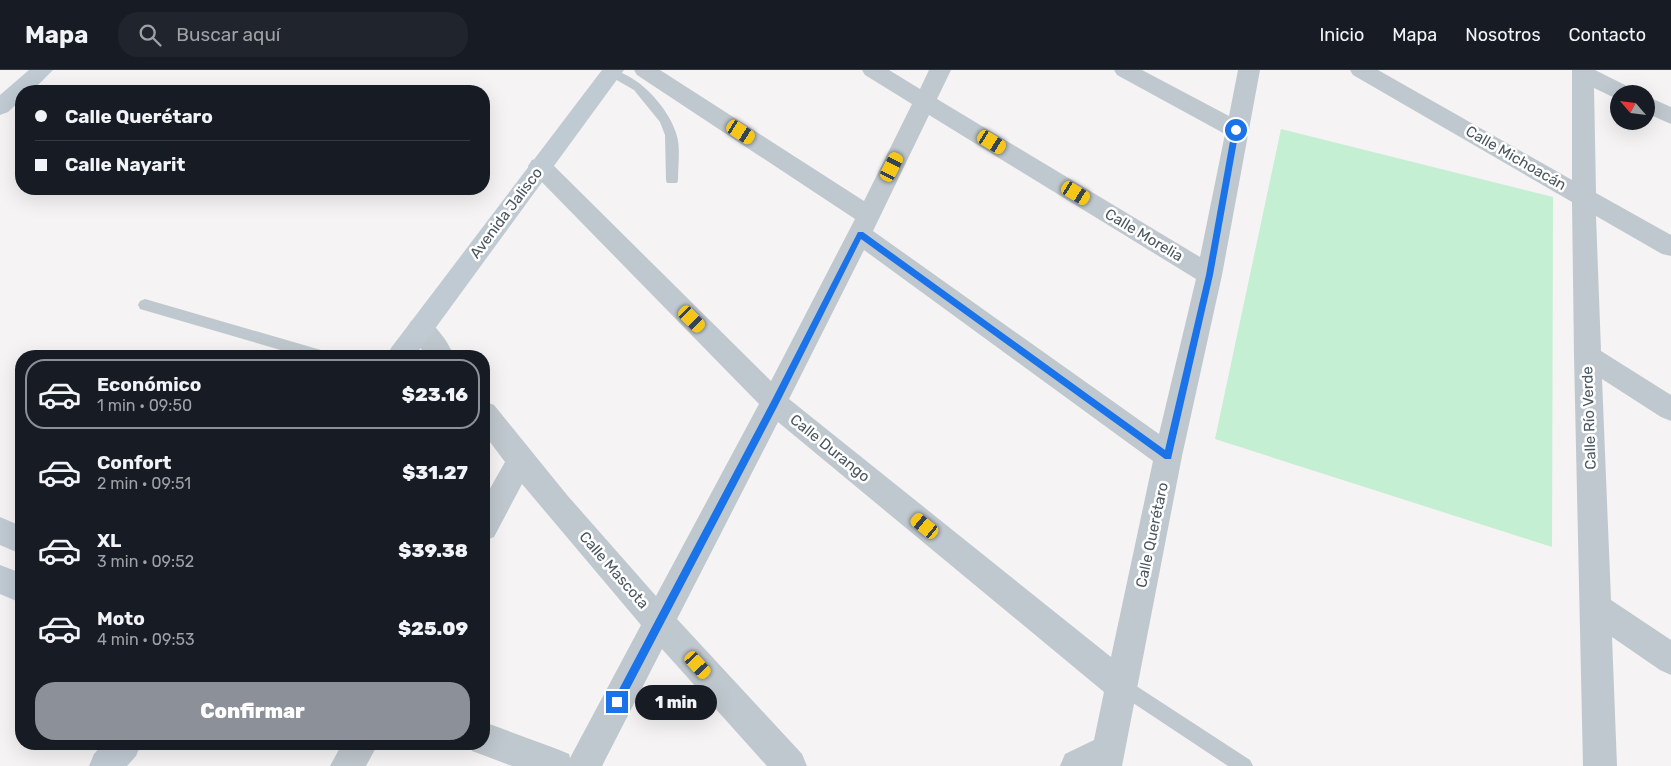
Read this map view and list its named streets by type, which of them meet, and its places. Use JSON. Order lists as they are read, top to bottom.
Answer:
{
  "streets": {
    "main road": ["Avenida Jalisco"],
    "street": [
      "Calle Michoacán",
      "Calle Morelia",
      "Calle Río Verde",
      "Calle Durango",
      "Calle Querétaro",
      "Calle Mascota"
    ]
  },
  "crossings": [
    ["Calle Michoacán", "Calle Río Verde"],
    ["Avenida Jalisco", "Calle Durango"],
    ["Calle Morelia", "Calle Querétaro"],
    ["Calle Durango", "Calle Querétaro"]
  ],
  "north": "top left",
  "page": {
    "header": "Mapa",
    "search": "Buscar aquí",
    "nav": [
      "Inicio",
      "Mapa",
      "Nosotros",
      "Contacto"
    ],
    "banner": ["Calle Querétaro", "Calle Nayarit"],
    "list": [
      {
        "name": "Económico",
        "note": "1 min · 09:50",
        "value": "$23.16"
      },
      {
        "name": "Confort",
        "note": "2 min · 09:51",
        "value": "$31.27"
      },
      {
        "name": "XL",
        "note": "3 min · 09:52",
        "value": "$39.38"
      },
      {
        "name": "Moto",
        "note": "4 min · 09:53",
        "value": "$25.09"
      }
    ],
    "buttons": "Confirmar",
    "bubble": "1 min"
  }
}
